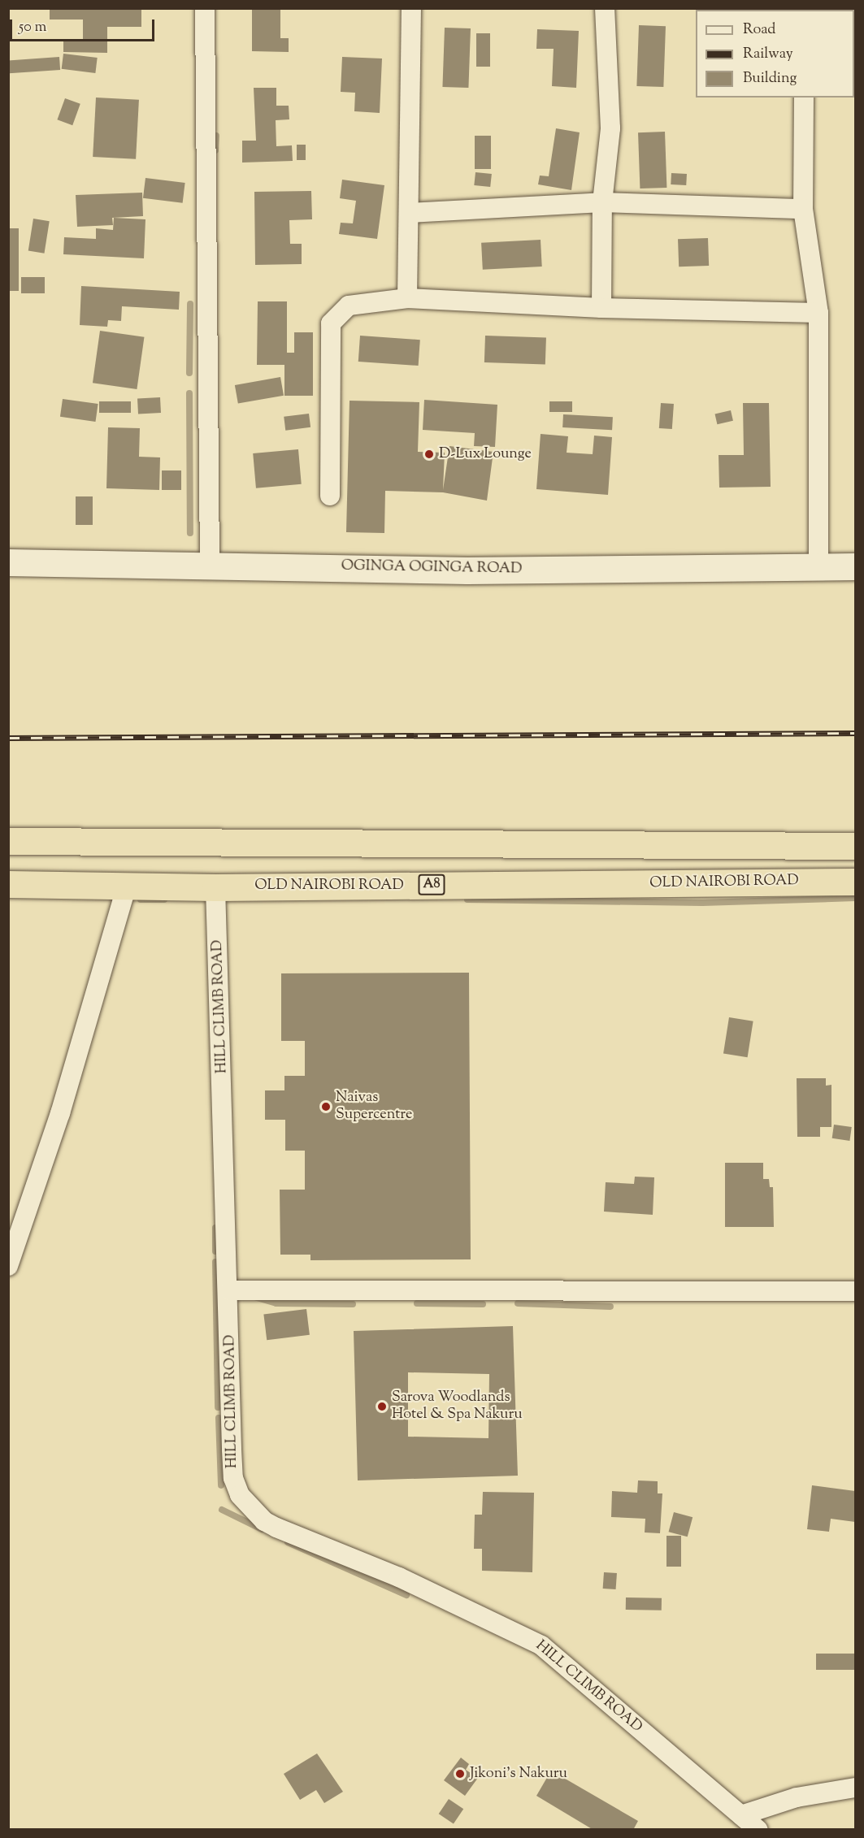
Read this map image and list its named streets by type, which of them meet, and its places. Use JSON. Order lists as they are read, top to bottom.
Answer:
{
  "streets": {
    "highway": ["OLD NAIROBI ROAD", "A8"],
    "street": ["OGINGA OGINGA ROAD", "HILL CLIMB ROAD"]
  },
  "crossings": [
    ["OLD NAIROBI ROAD", "HILL CLIMB ROAD"]
  ],
  "places": [
    "D-Lux Lounge",
    "Naivas Supercentre",
    "Sarova Woodlands Hotel & Spa Nakuru",
    "Jikoni’s Nakuru"
  ],
  "legend": ["Road", "Railway", "Building"],
  "scale_bar": "50 m"
}
